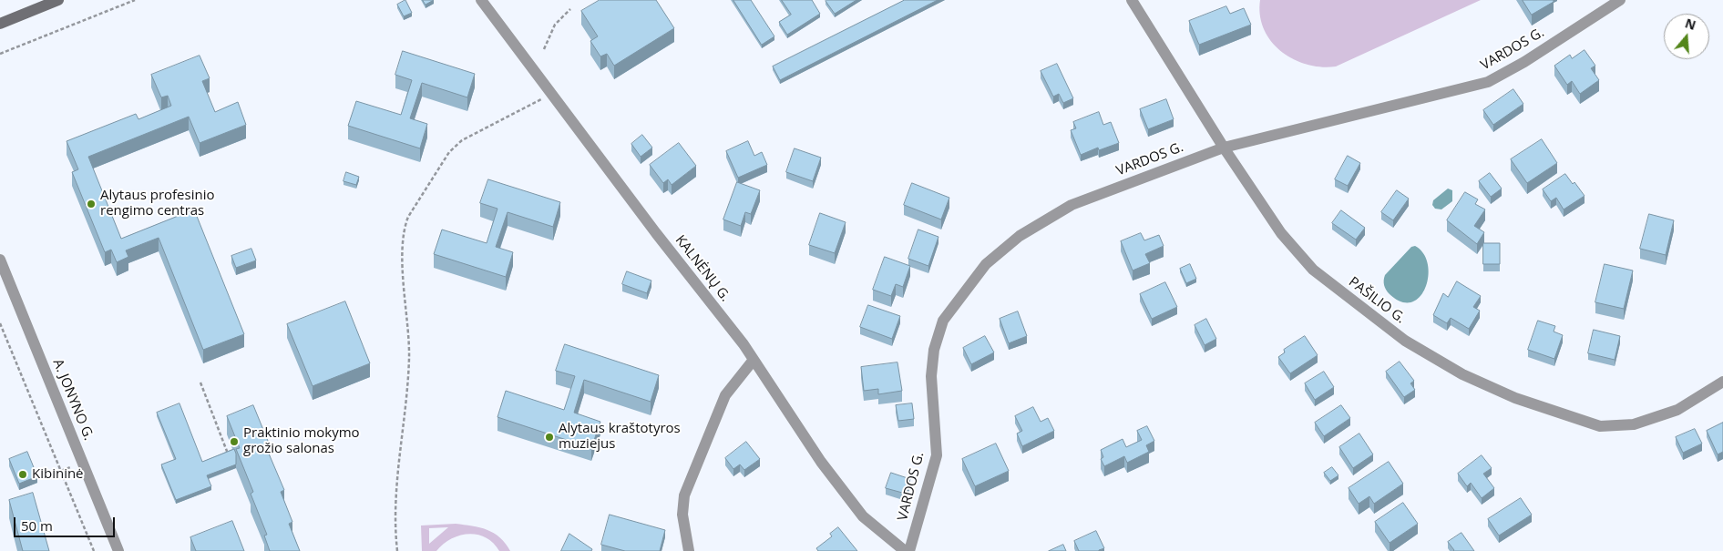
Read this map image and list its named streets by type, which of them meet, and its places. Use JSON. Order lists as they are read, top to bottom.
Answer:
{
  "streets": {
    "street": [
      "VARDOS G.",
      "KALNĖNŲ G.",
      "PAŠILIO G.",
      "A. JONYNO G."
    ]
  },
  "crossings": [
    ["VARDOS G.", "PAŠILIO G."]
  ],
  "places": [
    "Alytaus profesinio rengimo centras",
    "Alytaus kraštotyros muziejus",
    "Praktinio mokymo grožio salonas",
    "Kibininė"
  ],
  "scale_bar": "50 m",
  "north": "top"
}
